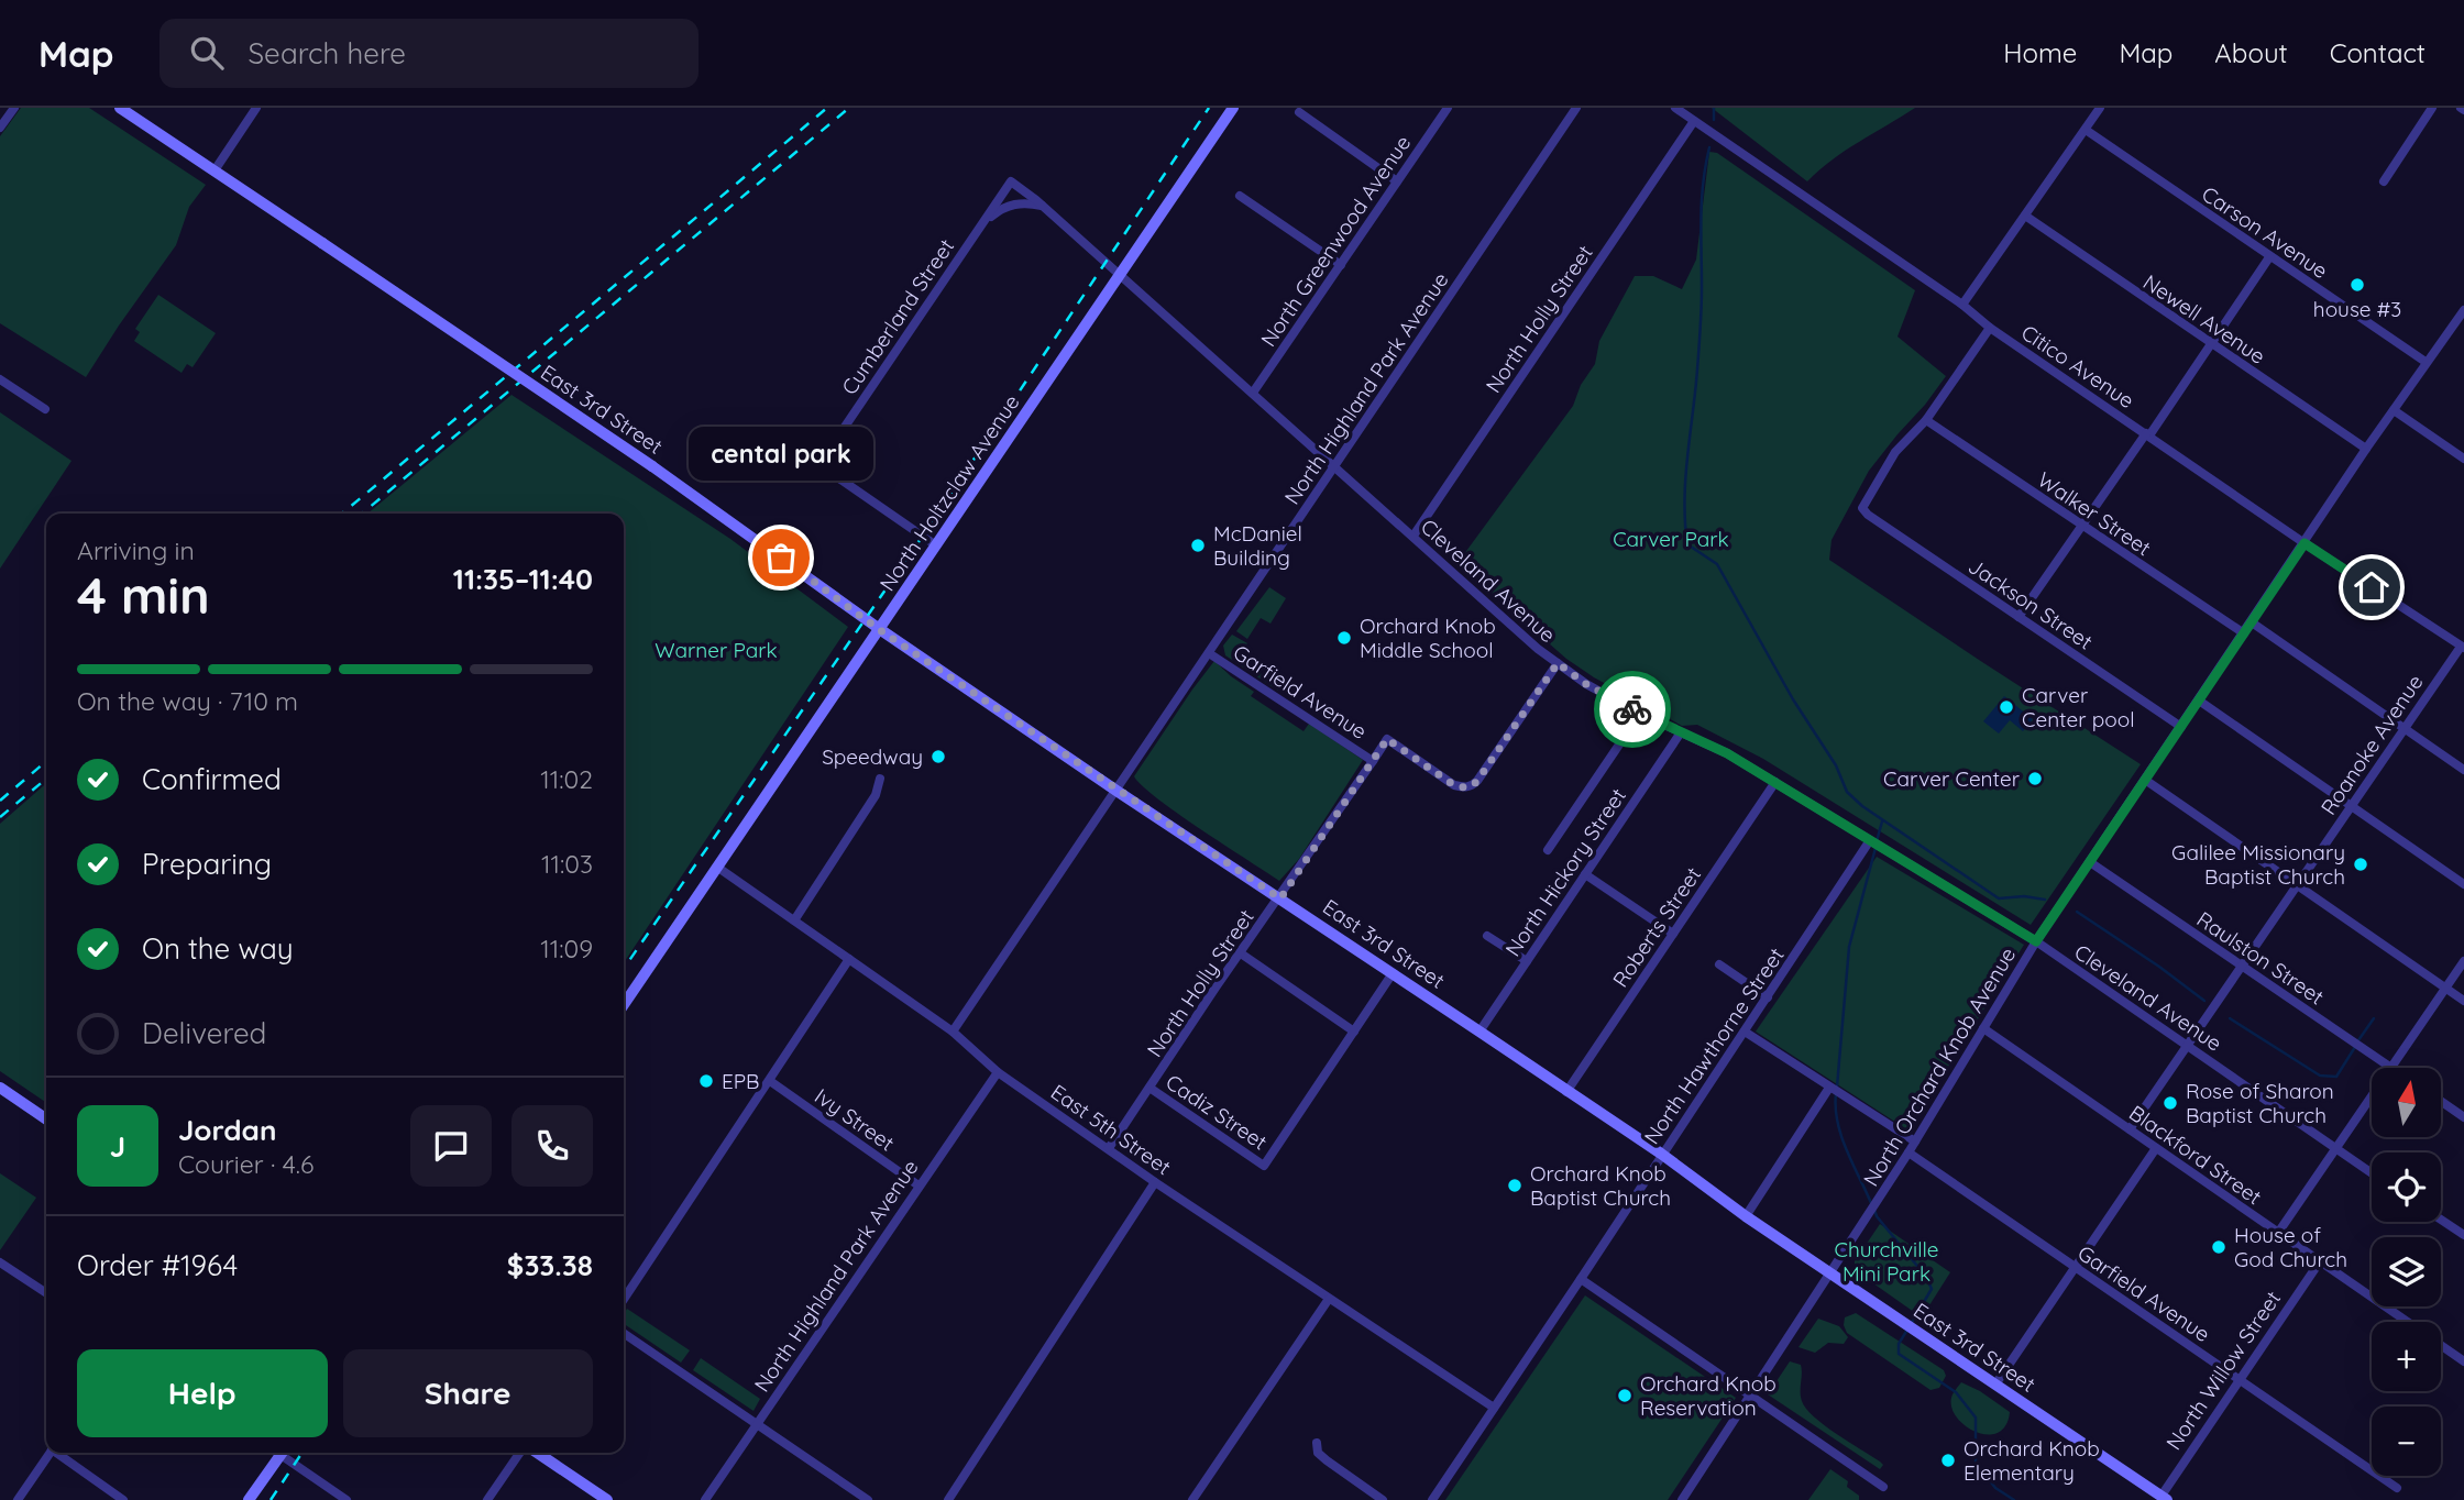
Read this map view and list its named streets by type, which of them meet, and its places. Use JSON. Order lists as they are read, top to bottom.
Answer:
{
  "streets": {
    "main road": ["East 3rd Street", "North Holtzclaw Avenue"],
    "street": [
      "Carson Avenue",
      "North Greenwood Avenue",
      "Cumberland Street",
      "North Holly Street",
      "Newell Avenue",
      "Citico Avenue",
      "North Highland Park Avenue",
      "Walker Street",
      "Cleveland Avenue",
      "Jackson Street",
      "Garfield Avenue",
      "Roanoke Avenue",
      "North Hickory Street",
      "Roberts Street",
      "Raulston Street",
      "North Hawthorne Street",
      "North Orchard Knob Avenue",
      "Cadiz Street",
      "Ivy Street",
      "East 5th Street",
      "Blackford Street",
      "North Willow Street"
    ]
  },
  "crossings": [
    ["Carson Avenue", "North Orchard Knob Avenue"],
    ["North Greenwood Avenue", "Cleveland Avenue"],
    ["Cumberland Street", "North Holtzclaw Avenue"],
    ["Cumberland Street", "Cleveland Avenue"],
    ["North Holly Street", "Citico Avenue"],
    ["North Holly Street", "East 3rd Street"],
    ["North Holly Street", "Cleveland Avenue"],
    ["North Holly Street", "Garfield Avenue"],
    ["North Holly Street", "Cadiz Street"],
    ["North Holly Street", "East 5th Street"],
    ["Newell Avenue", "North Orchard Knob Avenue"],
    ["Citico Avenue", "Roanoke Avenue"],
    ["Citico Avenue", "North Orchard Knob Avenue"],
    ["North Highland Park Avenue", "East 3rd Street"],
    ["North Highland Park Avenue", "Cleveland Avenue"],
    ["North Highland Park Avenue", "Garfield Avenue"],
    ["North Highland Park Avenue", "Ivy Street"],
    ["North Highland Park Avenue", "East 5th Street"],
    ["East 3rd Street", "North Holtzclaw Avenue"],
    ["East 3rd Street", "North Hickory Street"],
    ["East 3rd Street", "Roberts Street"],
    ["East 3rd Street", "North Hawthorne Street"],
    ["East 3rd Street", "North Orchard Knob Avenue"],
    ["East 3rd Street", "North Willow Street"],
    ["North Holtzclaw Avenue", "Cleveland Avenue"],
    ["North Holtzclaw Avenue", "East 5th Street"],
    ["Walker Street", "Jackson Street"],
    ["Walker Street", "North Orchard Knob Avenue"],
    ["Cleveland Avenue", "Garfield Avenue"],
    ["Cleveland Avenue", "Roanoke Avenue"],
    ["Cleveland Avenue", "North Hickory Street"],
    ["Cleveland Avenue", "Roberts Street"],
    ["Cleveland Avenue", "North Hawthorne Street"],
    ["Cleveland Avenue", "North Orchard Knob Avenue"],
    ["Jackson Street", "North Orchard Knob Avenue"],
    ["Garfield Avenue", "North Orchard Knob Avenue"],
    ["Garfield Avenue", "North Willow Street"],
    ["Roanoke Avenue", "Raulston Street"],
    ["Roanoke Avenue", "Blackford Street"],
    ["Raulston Street", "North Orchard Knob Avenue"],
    ["North Hawthorne Street", "East 5th Street"],
    ["North Orchard Knob Avenue", "Blackford Street"],
    ["Blackford Street", "North Willow Street"]
  ],
  "parks": ["Carver Park", "Warner Park", "Churchville Mini Park"],
  "places": [
    "house #3",
    "McDaniel Building",
    "cental park",
    "Orchard Knob Middle School",
    "Carver Center pool",
    "Speedway",
    "Carver Center",
    "Galilee Missionary Baptist Church",
    "EPB",
    "Rose of Sharon Baptist Church",
    "Orchard Knob Baptist Church",
    "House of God Church",
    "Orchard Knob Reservation",
    "Orchard Knob Elementary"
  ],
  "north": "top",
  "page": {
    "header": "Map",
    "search": "Search here",
    "nav": [
      "Home",
      "Map",
      "About",
      "Contact"
    ],
    "bubble": "cental park",
    "heading": ["4 min", "Arriving in", "11:35–11:40"],
    "panel": [
      "Jordan",
      "Courier · 4.6",
      "Order #1964",
      "$33.38"
    ],
    "bar": "On the way · 710 m",
    "list": [
      ["Confirmed", "11:02"],
      ["Preparing", "11:03"],
      ["On the way", "11:09"],
      "Delivered"
    ],
    "map_buttons": ["+", "−"],
    "round": "J",
    "buttons": ["Help", "Share"]
  }
}
